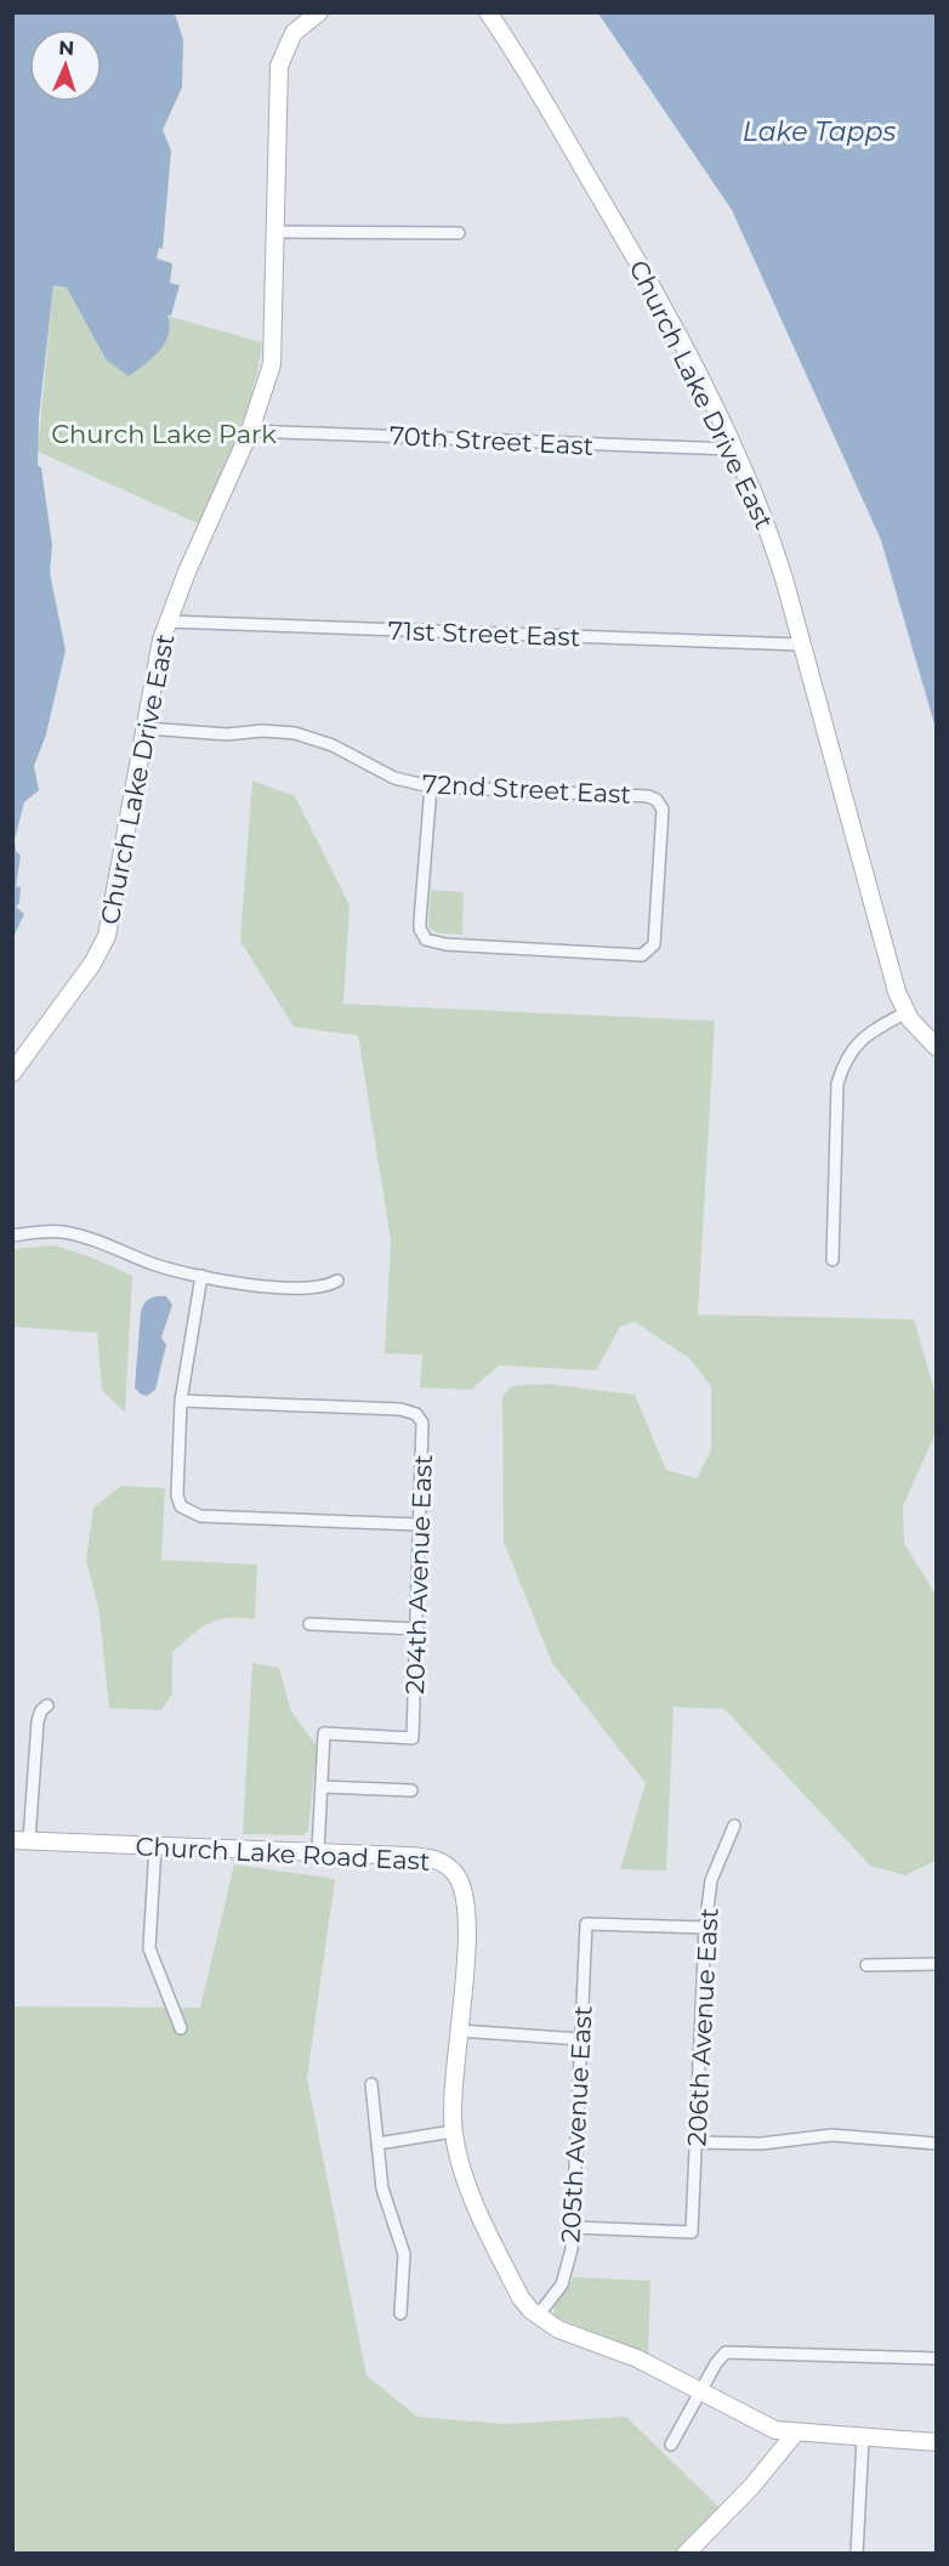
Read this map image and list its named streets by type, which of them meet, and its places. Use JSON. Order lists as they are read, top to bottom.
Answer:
{
  "streets": {
    "street": [
      "Church Lake Drive East",
      "70th Street East",
      "71st Street East",
      "72nd Street East",
      "204th Avenue East",
      "Church Lake Road East",
      "206th Avenue East",
      "205th Avenue East"
    ]
  },
  "crossings": [
    ["Church Lake Drive East", "70th Street East"],
    ["Church Lake Drive East", "71st Street East"],
    ["Church Lake Drive East", "72nd Street East"],
    ["Church Lake Road East", "205th Avenue East"],
    ["206th Avenue East", "205th Avenue East"]
  ],
  "water": ["Lake Tapps"],
  "parks": ["Church Lake Park"],
  "north": "top"
}
